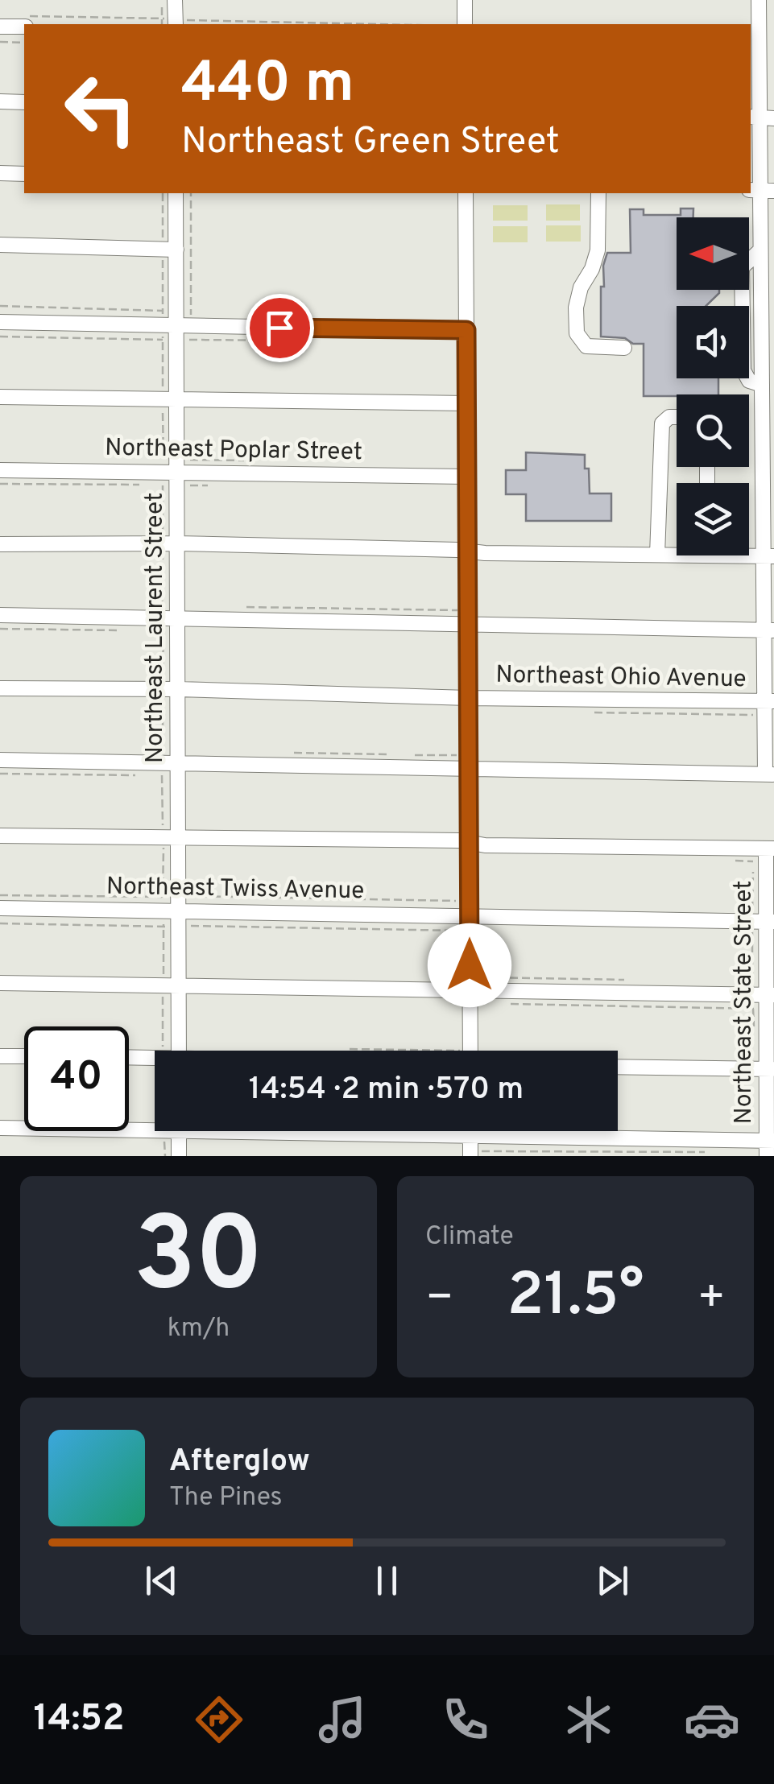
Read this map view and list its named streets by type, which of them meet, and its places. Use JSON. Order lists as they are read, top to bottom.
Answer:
{
  "streets": {
    "street": [
      "Northeast Poplar Street",
      "Northeast Laurent Street",
      "Northeast Ohio Avenue",
      "Northeast Twiss Avenue",
      "Northeast State Street"
    ]
  },
  "crossings": [
    ["Northeast Poplar Street", "Northeast Laurent Street"],
    ["Northeast Laurent Street", "Northeast Ohio Avenue"],
    ["Northeast Laurent Street", "Northeast Twiss Avenue"],
    ["Northeast Twiss Avenue", "Northeast State Street"]
  ],
  "north": "left",
  "page": {
    "turn": ["440 m", "Northeast Green Street"],
    "limit": "40",
    "trip": "14:54 · 2 min · 570 m",
    "tile": [
      ["30", "km/h"],
      "Climate"
    ],
    "heat": ["−", "21.5°", "+"],
    "song": ["Afterglow", "The Pines"],
    "tabs": "14:52"
  }
}
